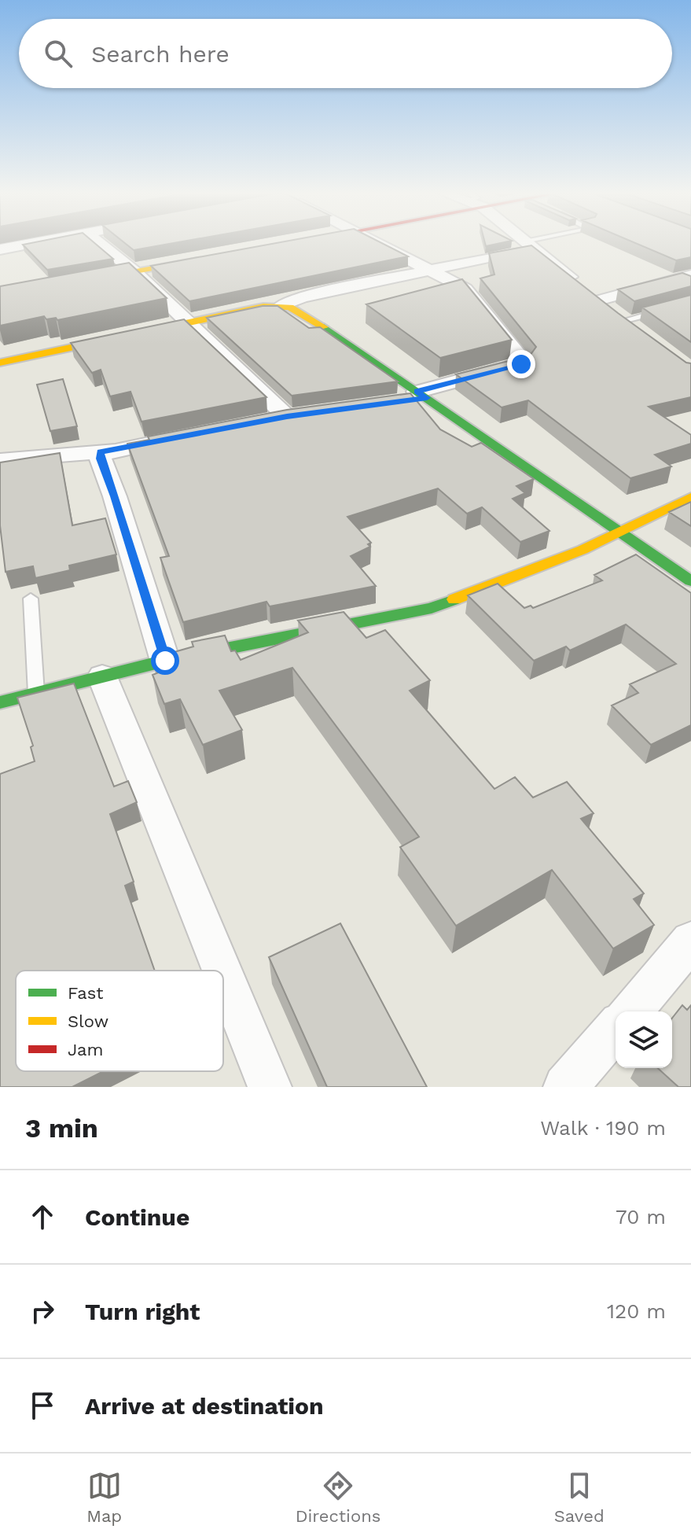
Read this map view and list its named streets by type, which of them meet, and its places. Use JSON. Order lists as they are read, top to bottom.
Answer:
{
  "legend": ["Fast", "Slow", "Jam"],
  "page": {
    "search": "Search here",
    "heading": ["3 min", "Walk · 190 m"],
    "list": [
      ["Continue", "70 m"],
      ["Turn right", "120 m"],
      "Arrive at destination"
    ],
    "nav": ["Map", "Directions", "Saved"]
  }
}
